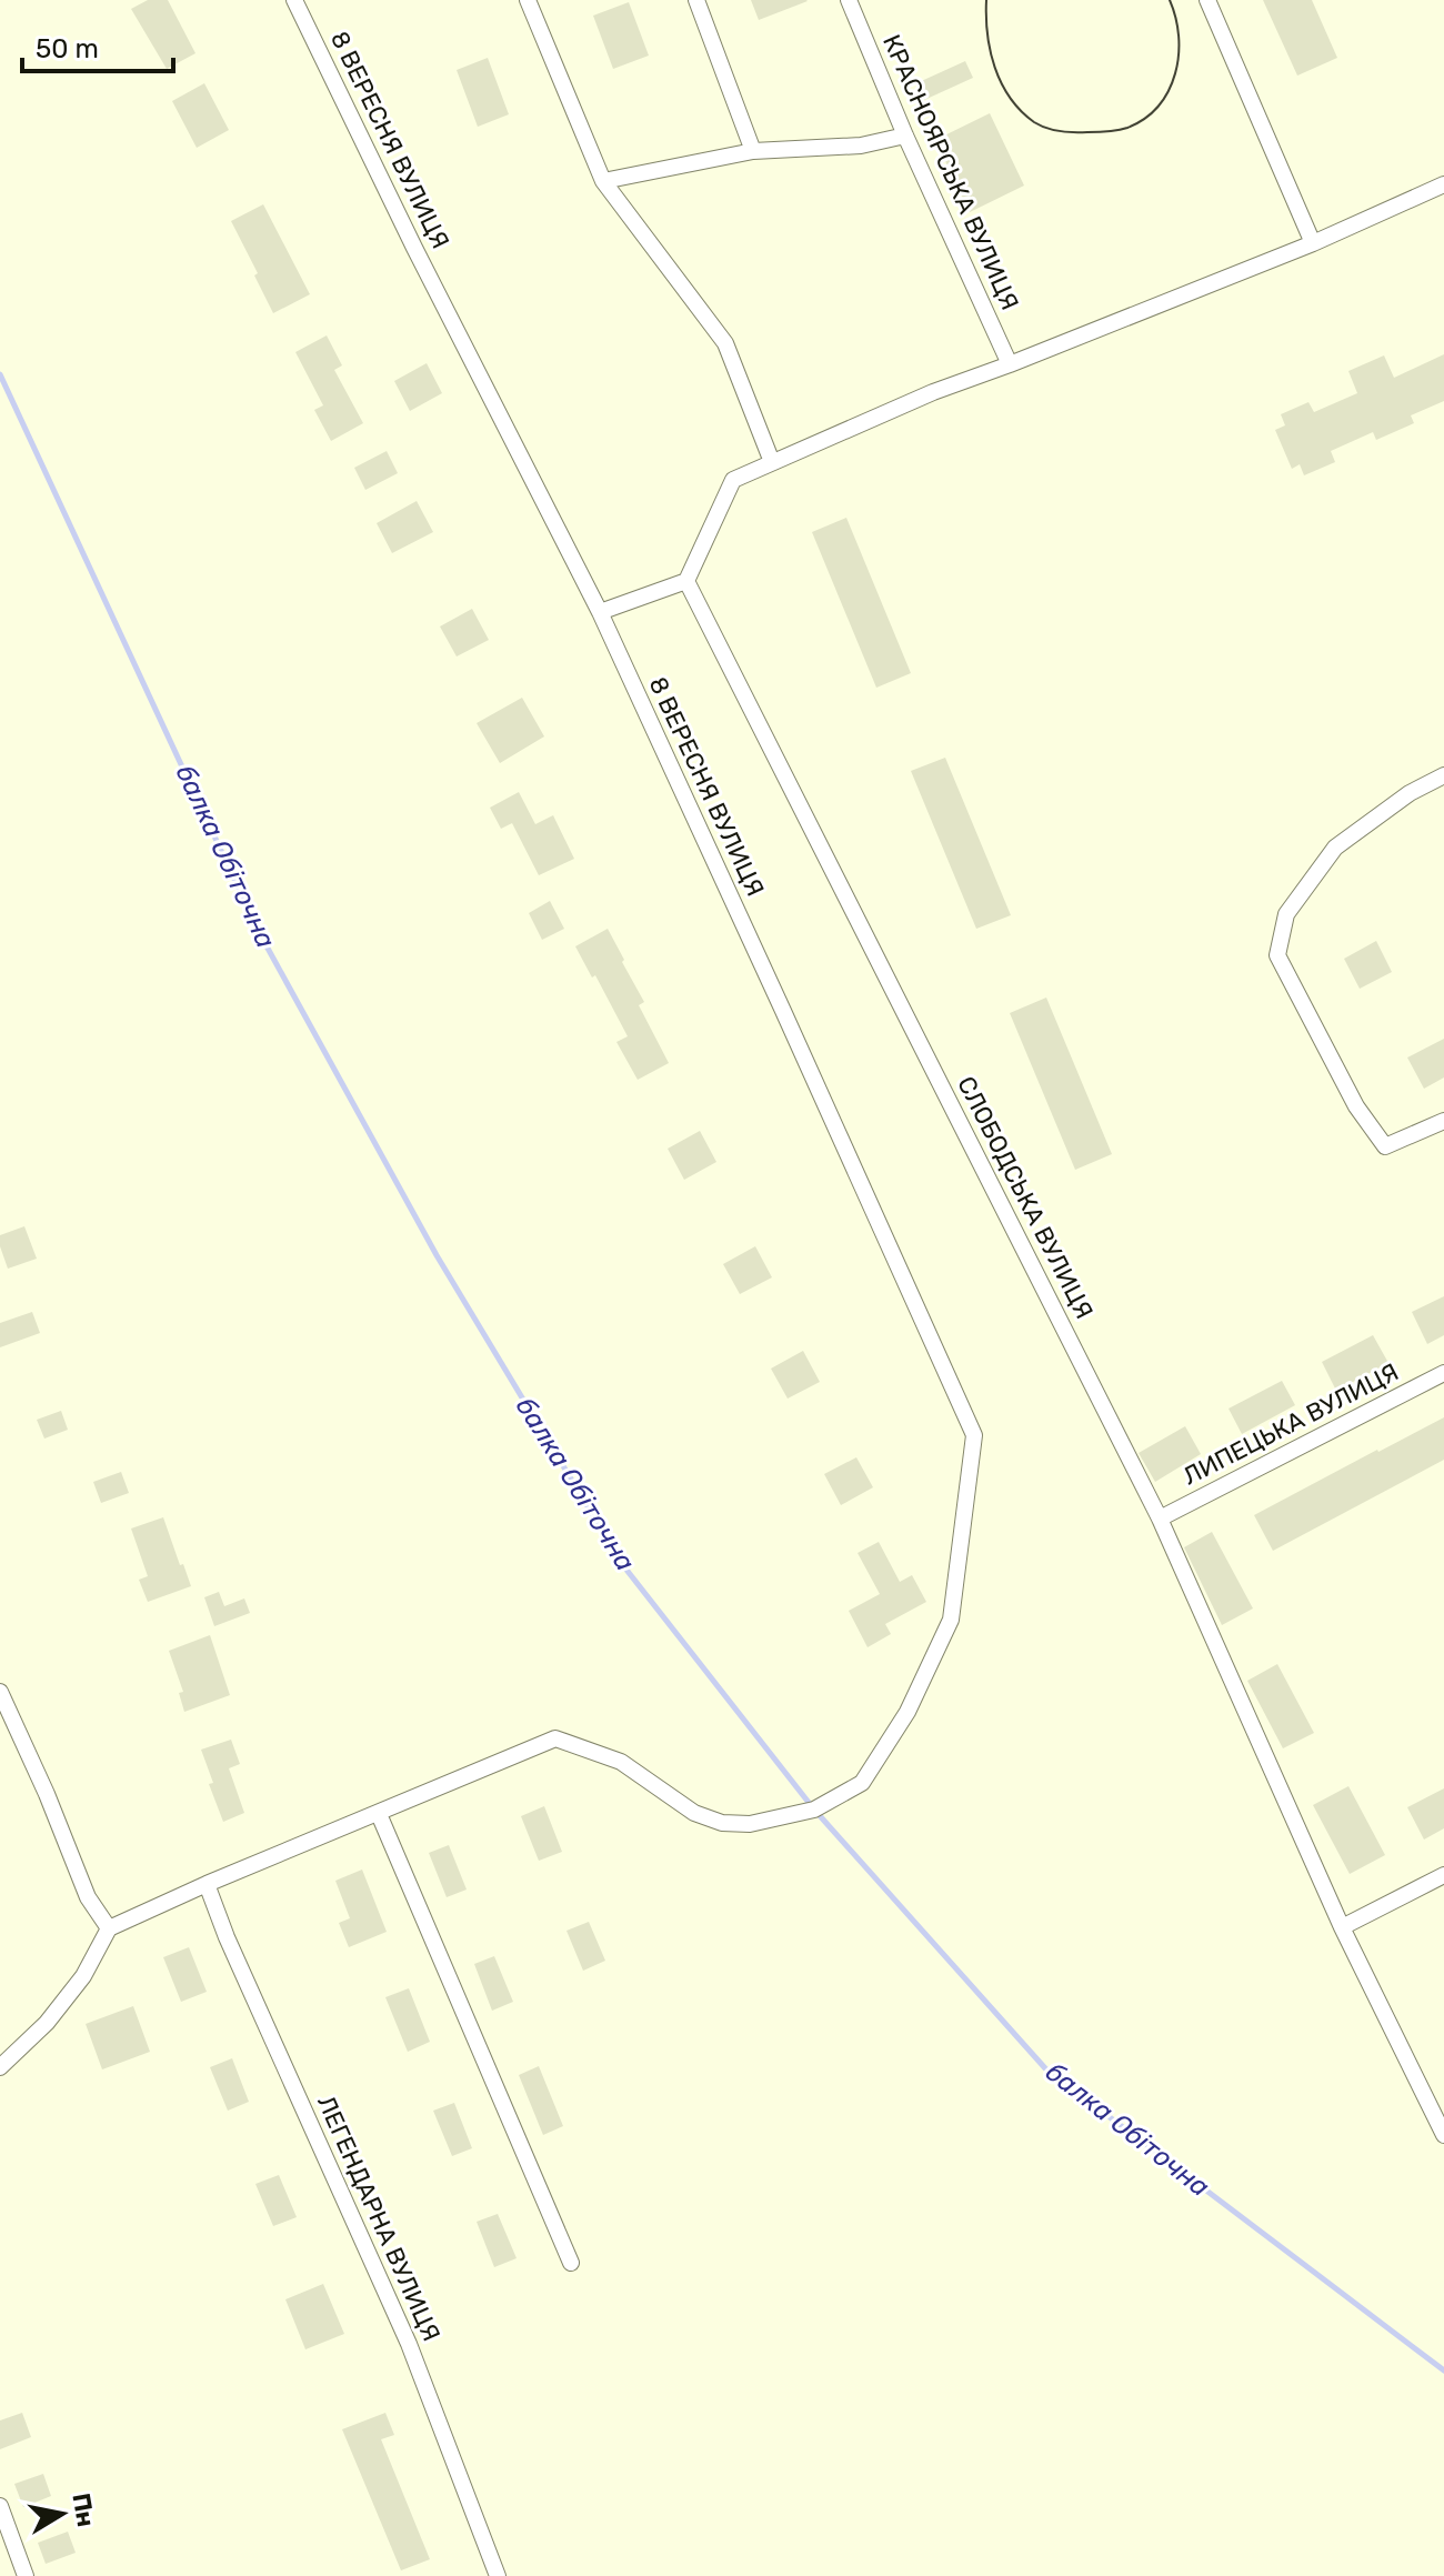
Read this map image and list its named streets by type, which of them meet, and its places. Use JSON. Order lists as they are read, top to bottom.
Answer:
{
  "streets": {
    "street": [
      "8 ВЕРЕСНЯ ВУЛИЦЯ",
      "КРАСНОЯРСЬКА ВУЛИЦЯ",
      "СЛОБОДСЬКА ВУЛИЦЯ",
      "ЛИПЕЦЬКА ВУЛИЦЯ",
      "ЛЕГЕНДАРНА ВУЛИЦЯ"
    ]
  },
  "crossings": [
    ["СЛОБОДСЬКА ВУЛИЦЯ", "ЛИПЕЦЬКА ВУЛИЦЯ"]
  ],
  "water": ["балка Обіточна"],
  "scale_bar": "50 m",
  "north": "right"
}
